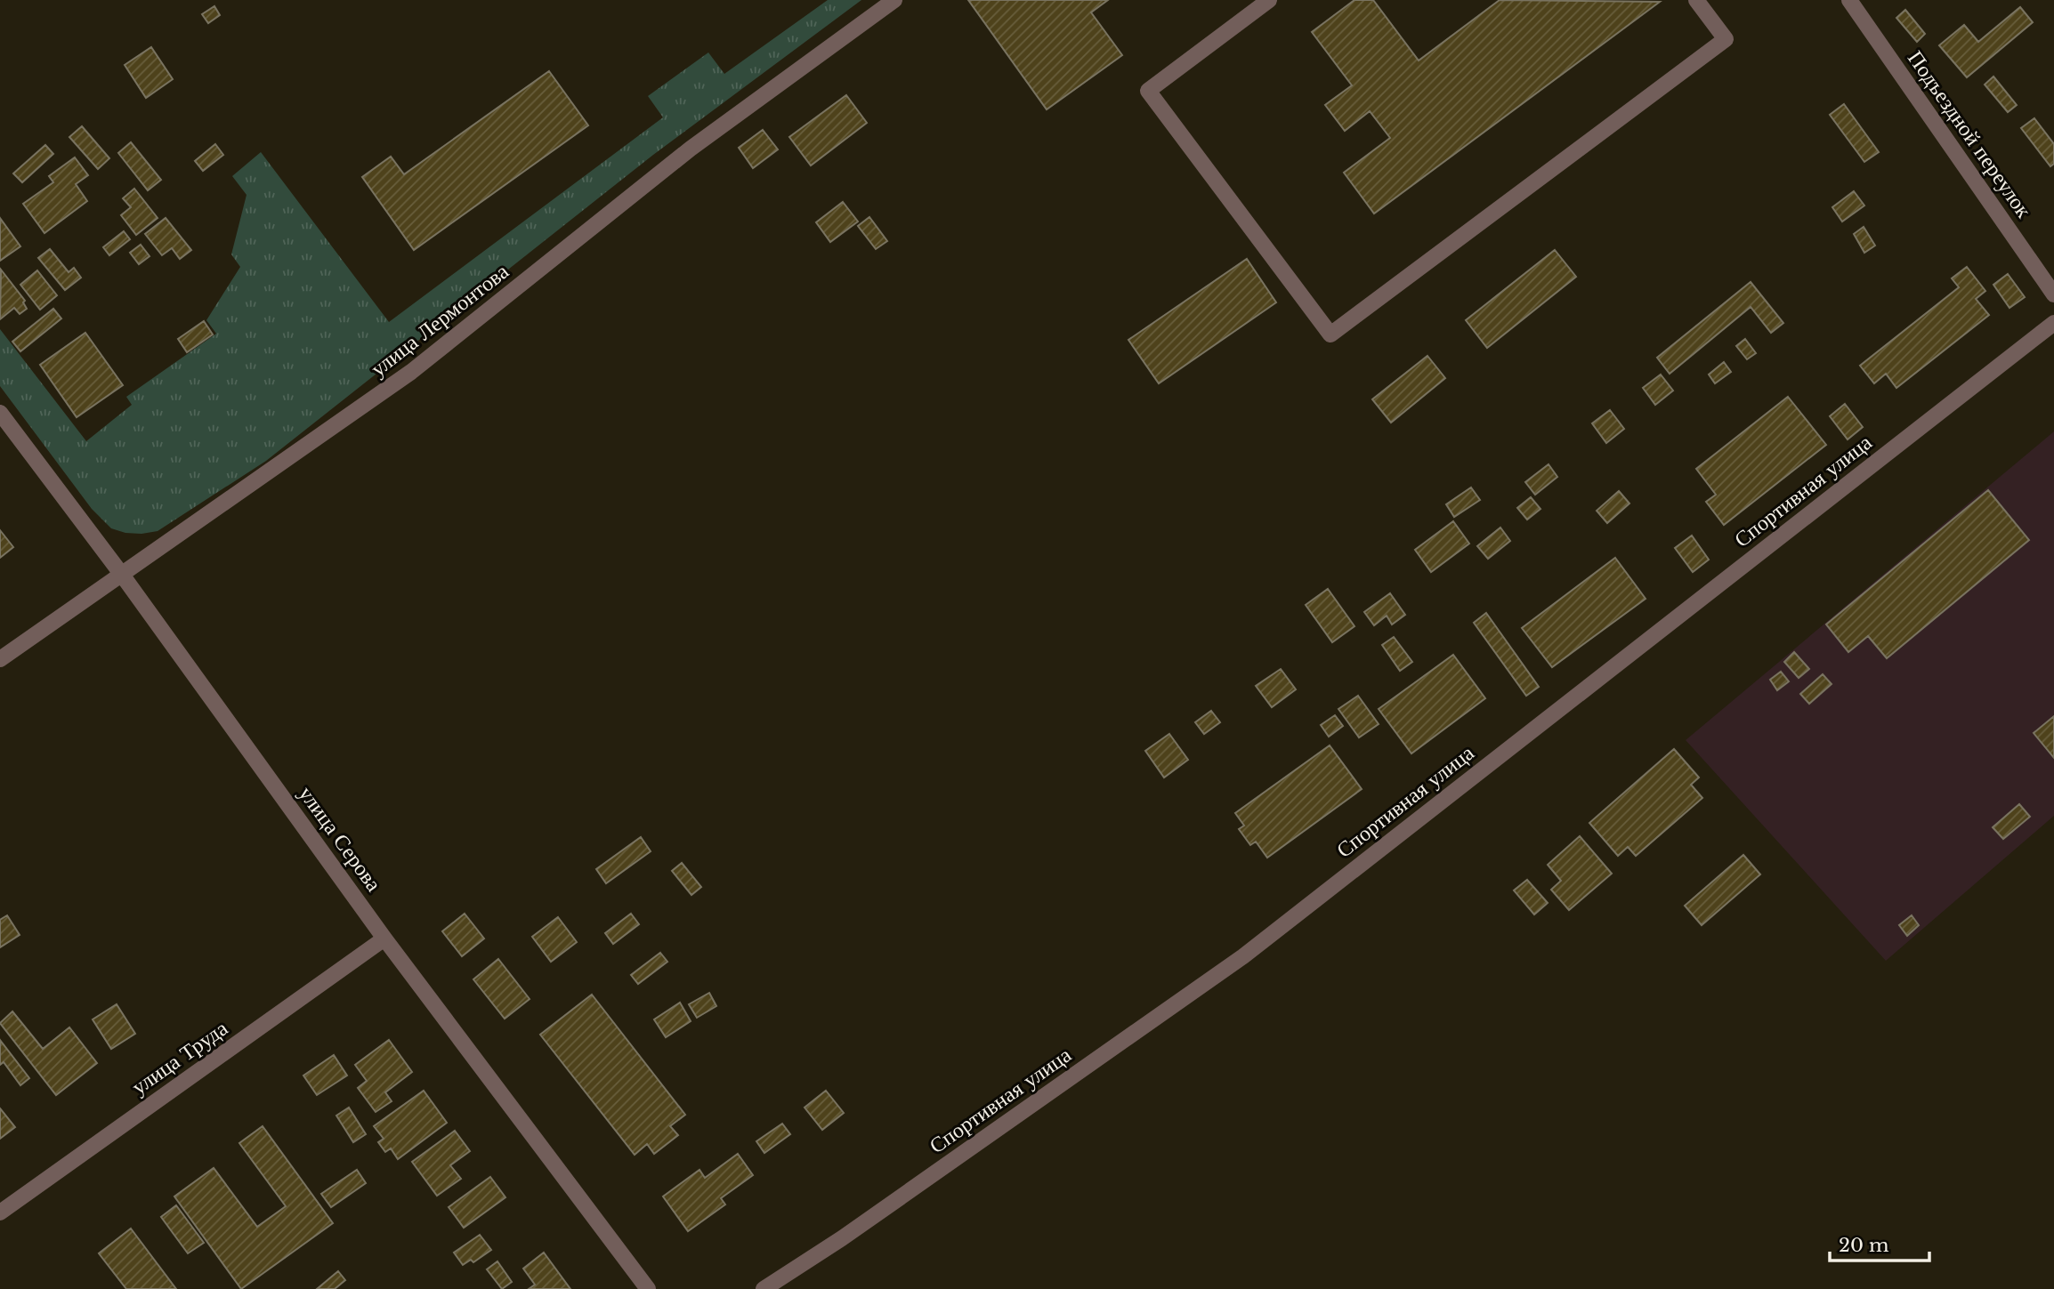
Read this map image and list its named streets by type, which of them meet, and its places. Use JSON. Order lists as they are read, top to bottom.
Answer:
{
  "streets": {
    "street": [
      "Подъездной переулок",
      "улица Лермонтова",
      "Спортивная улица",
      "улица Серова",
      "улица Труда"
    ]
  },
  "crossings": [
    ["улица Лермонтова", "улица Серова"],
    ["улица Серова", "улица Труда"]
  ],
  "scale_bar": "20 m"
}
